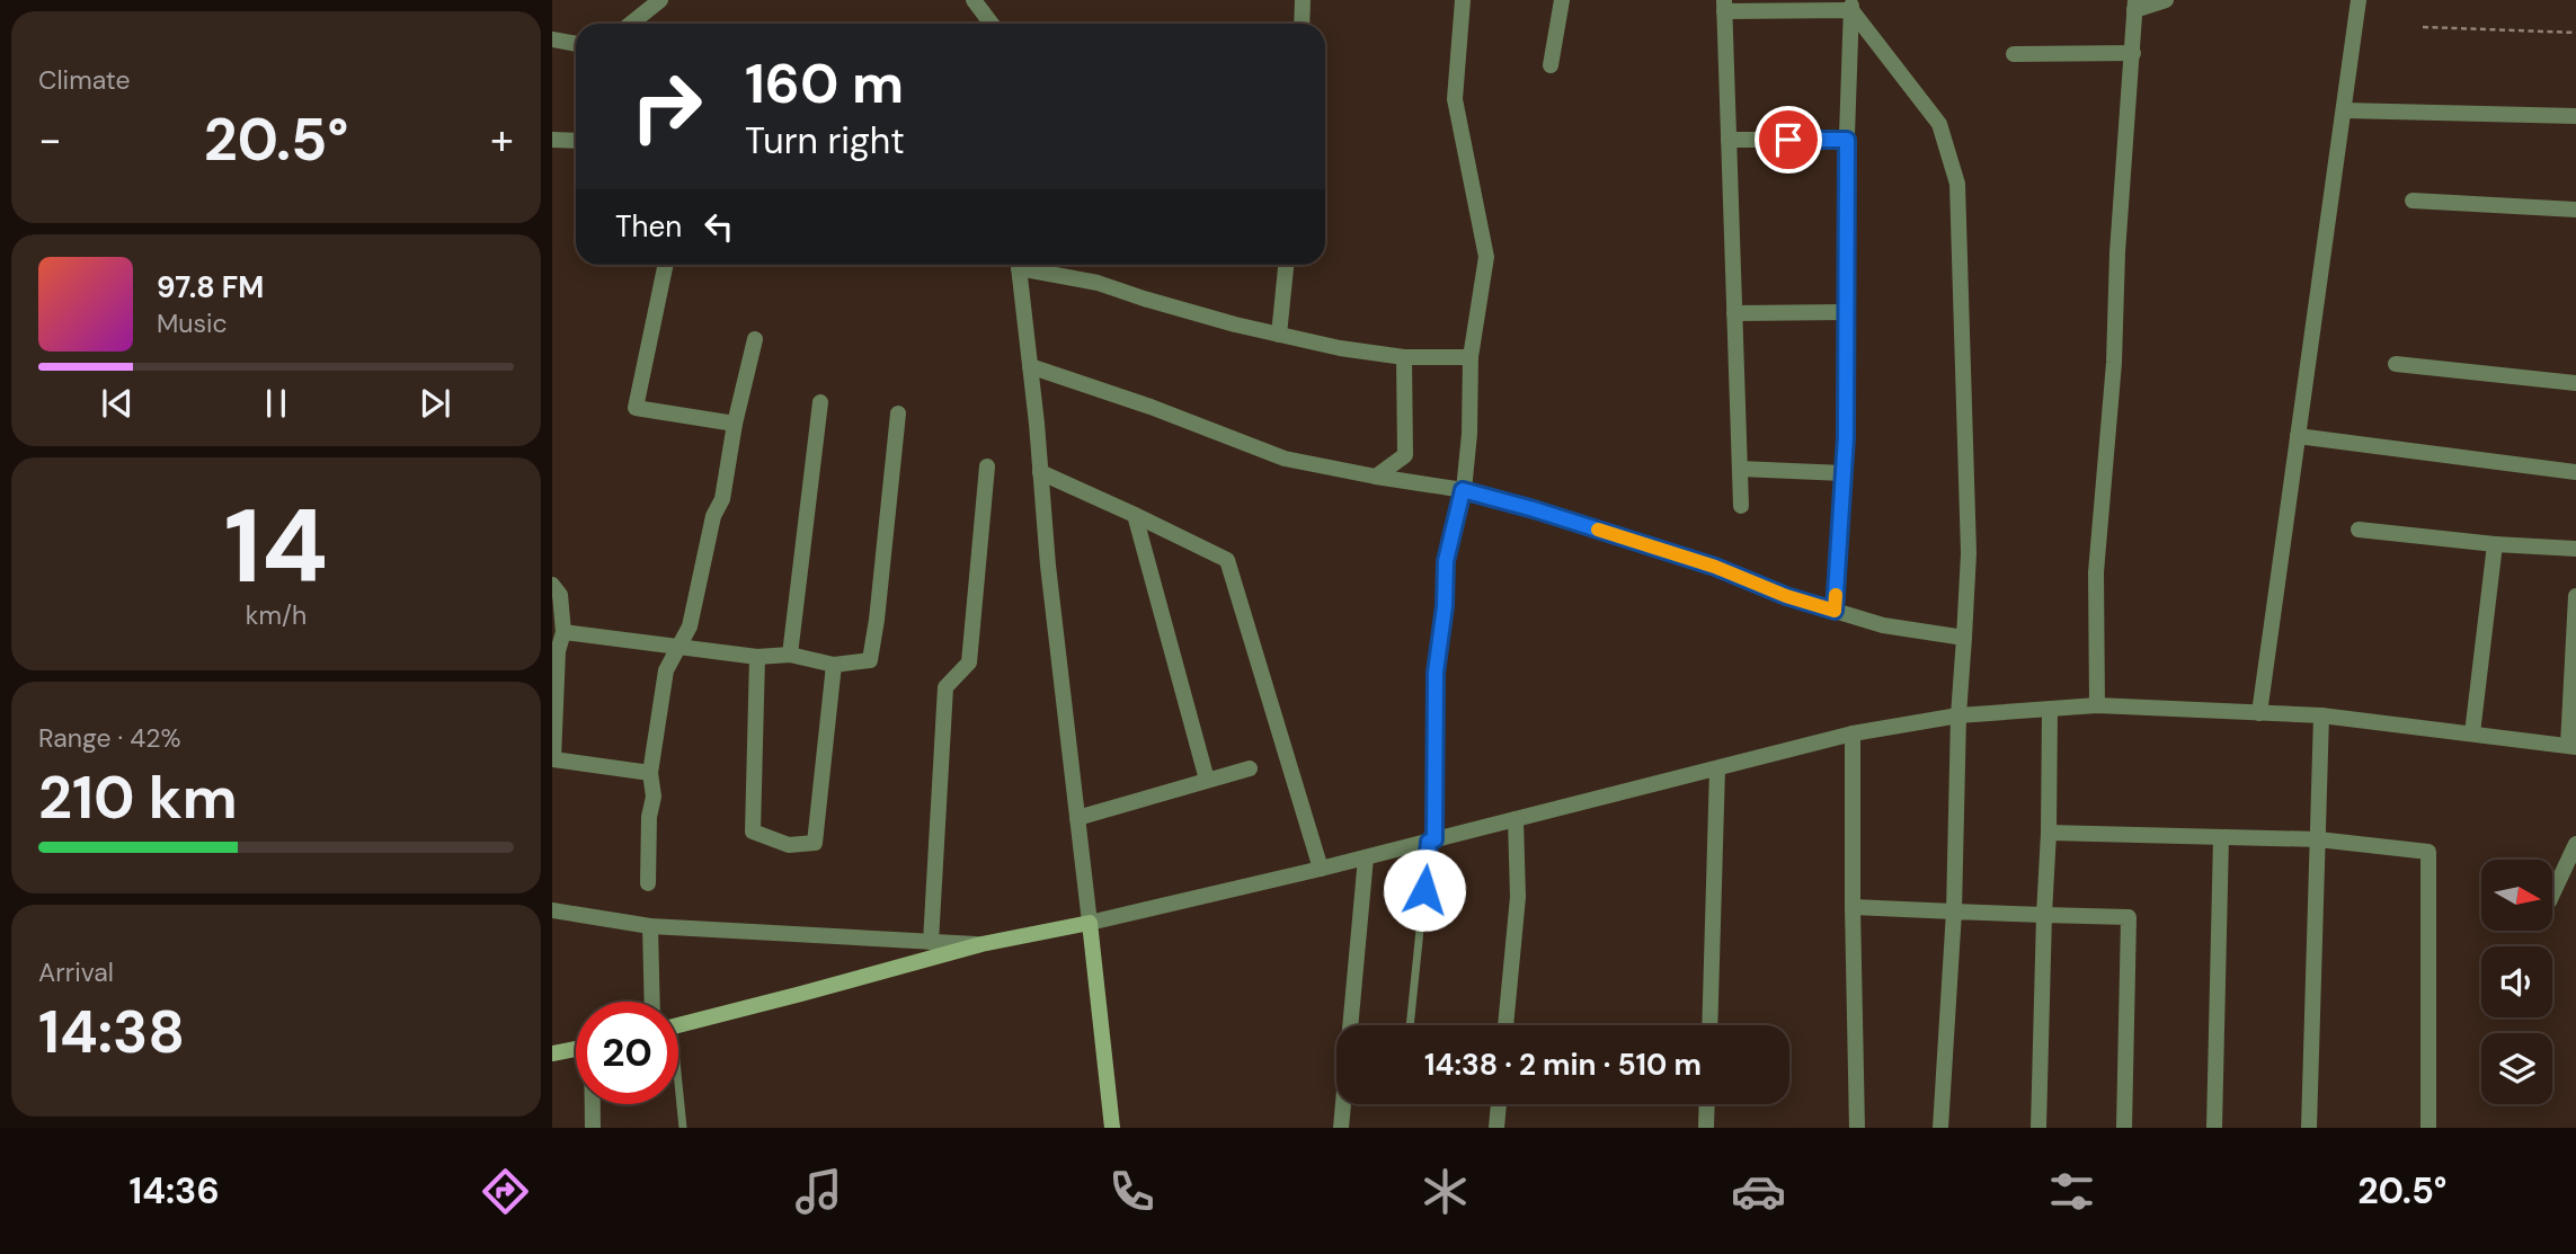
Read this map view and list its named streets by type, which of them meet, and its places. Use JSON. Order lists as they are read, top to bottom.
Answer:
{
  "north": "right",
  "page": {
    "tile": [
      "Climate",
      ["14", "km/h"],
      ["Range · 42%", "210 km"],
      ["Arrival", "14:38"]
    ],
    "turn": ["160 m", "Turn right"],
    "heat": ["−", "20.5°", "+"],
    "then": "Then",
    "song": ["97.8 FM", "Music"],
    "limit": "20",
    "trip": "14:38 · 2 min · 510 m",
    "tabs": ["14:36", "20.5°"]
  }
}
